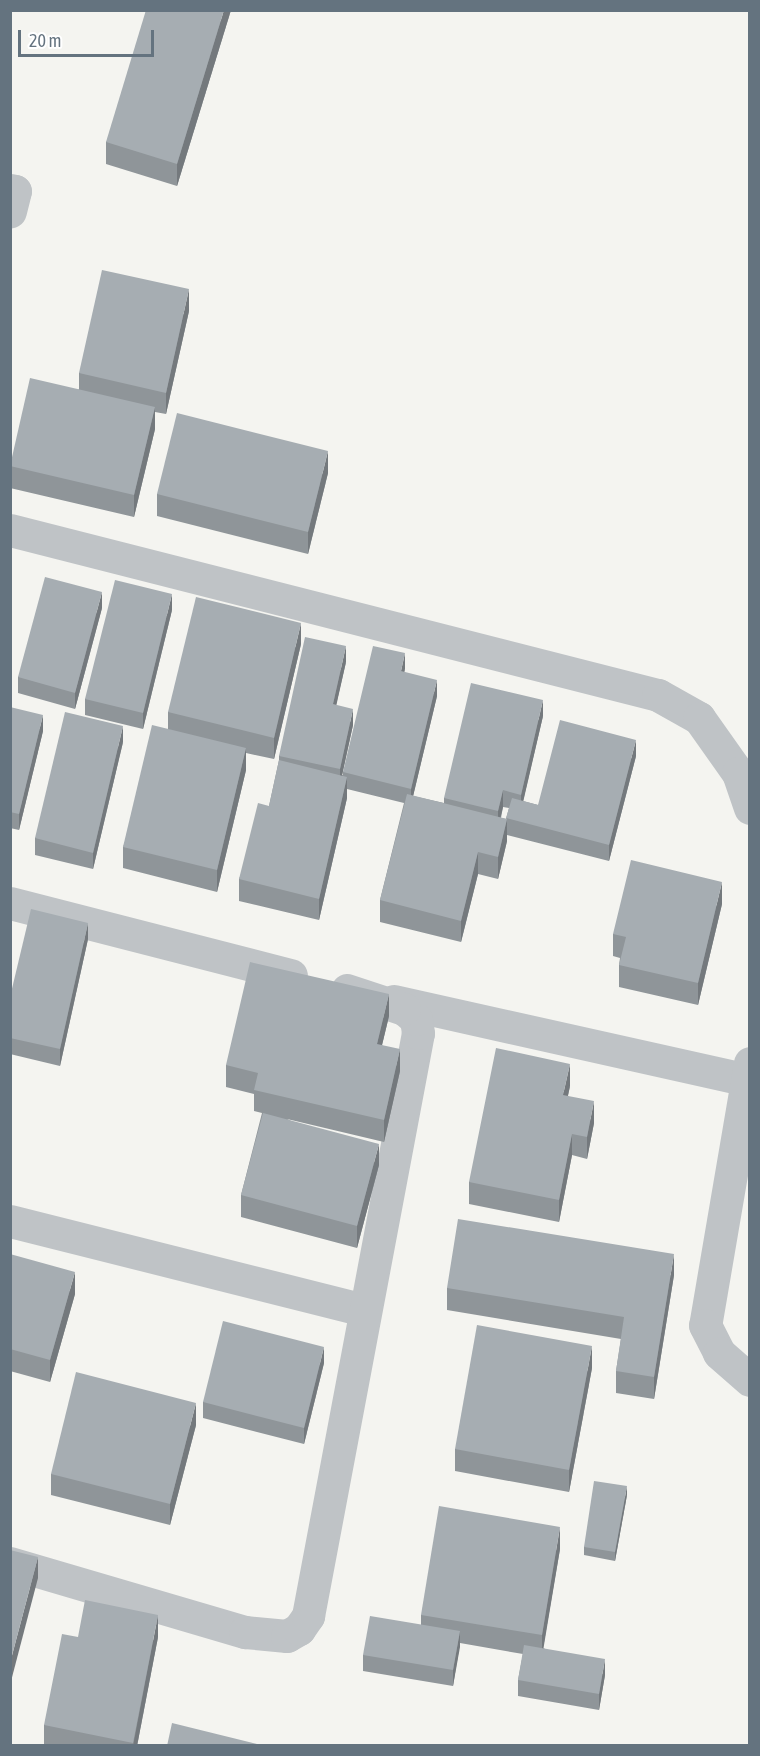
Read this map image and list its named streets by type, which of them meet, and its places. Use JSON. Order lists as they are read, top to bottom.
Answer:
{
  "scale_bar": "20 m"
}
